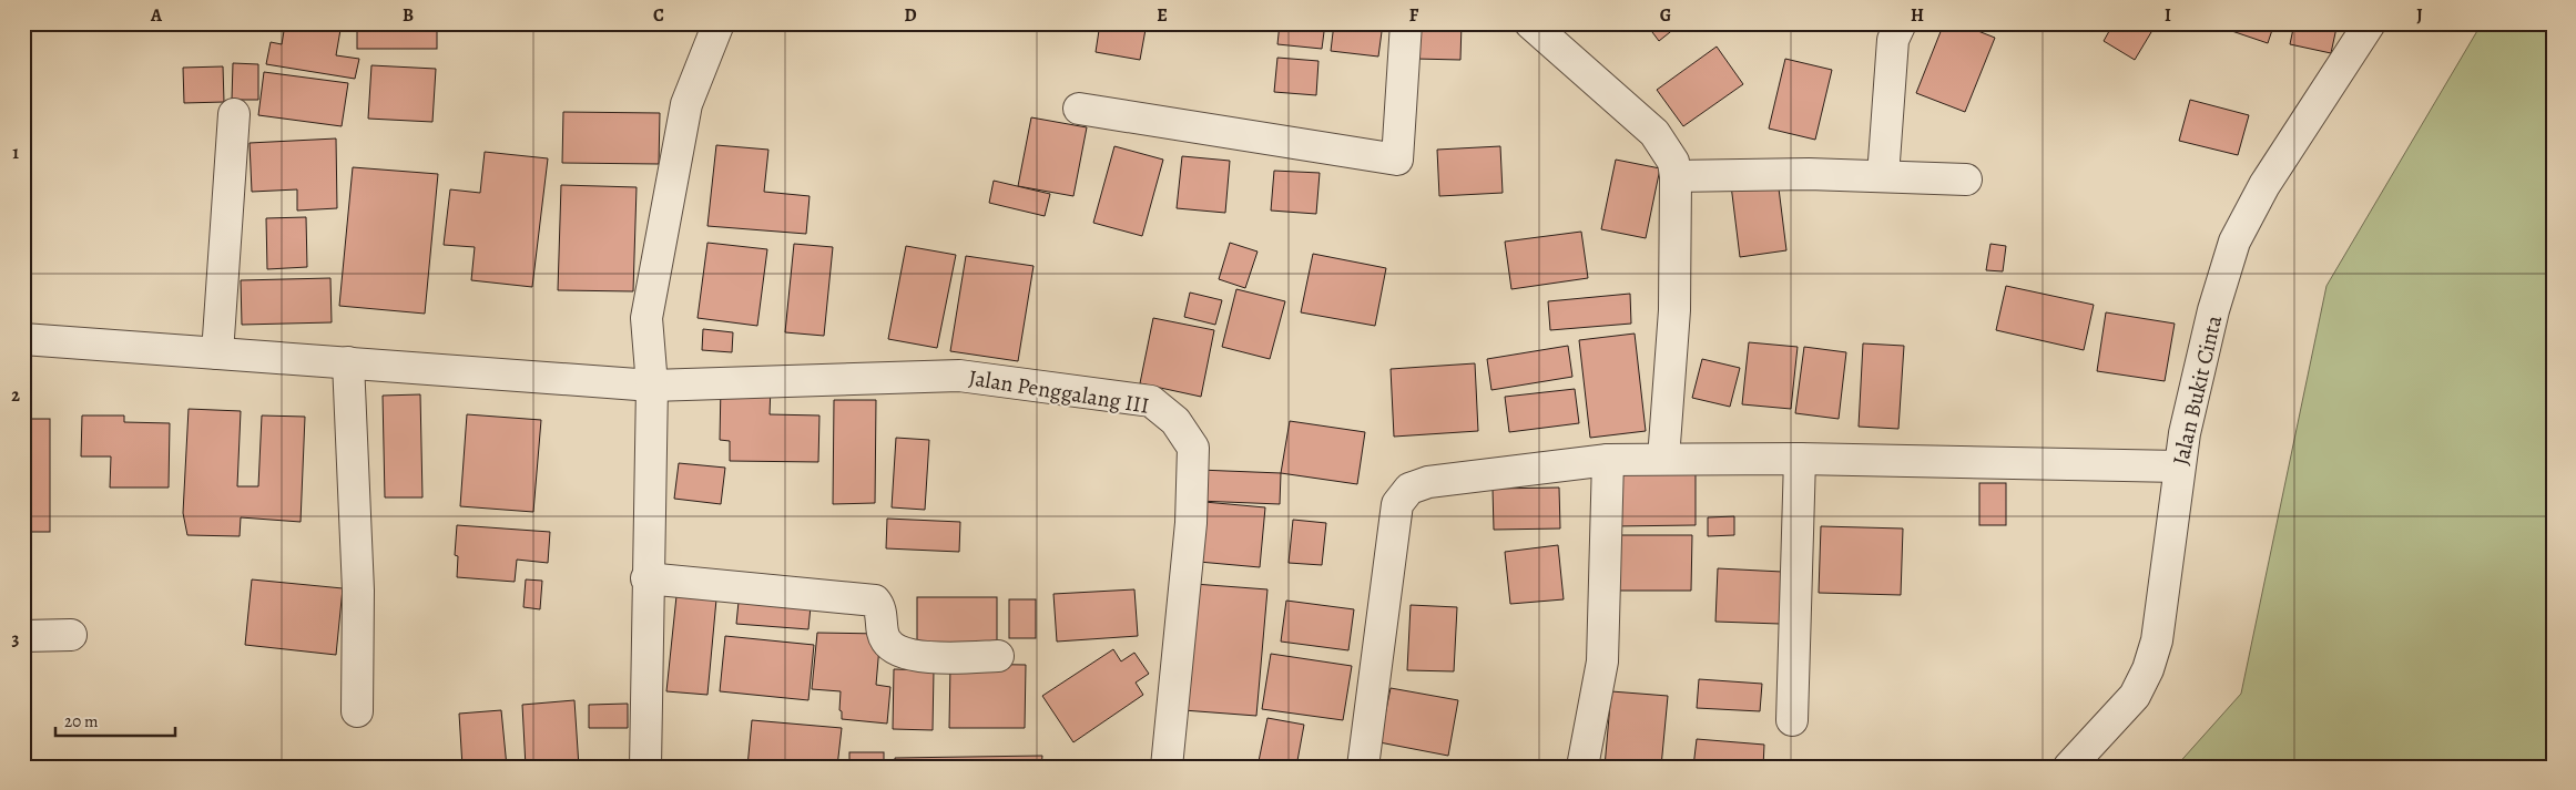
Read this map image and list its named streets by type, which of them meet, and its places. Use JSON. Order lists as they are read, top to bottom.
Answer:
{
  "streets": {
    "street": ["Jalan Bukit Cinta", "Jalan Penggalang III"]
  },
  "scale_bar": "20 m",
  "grid": {
    "columns": [
      "A",
      "B",
      "C",
      "D",
      "E",
      "F",
      "G",
      "H",
      "I",
      "J"
    ],
    "rows": ["1", "2", "3"]
  }
}
